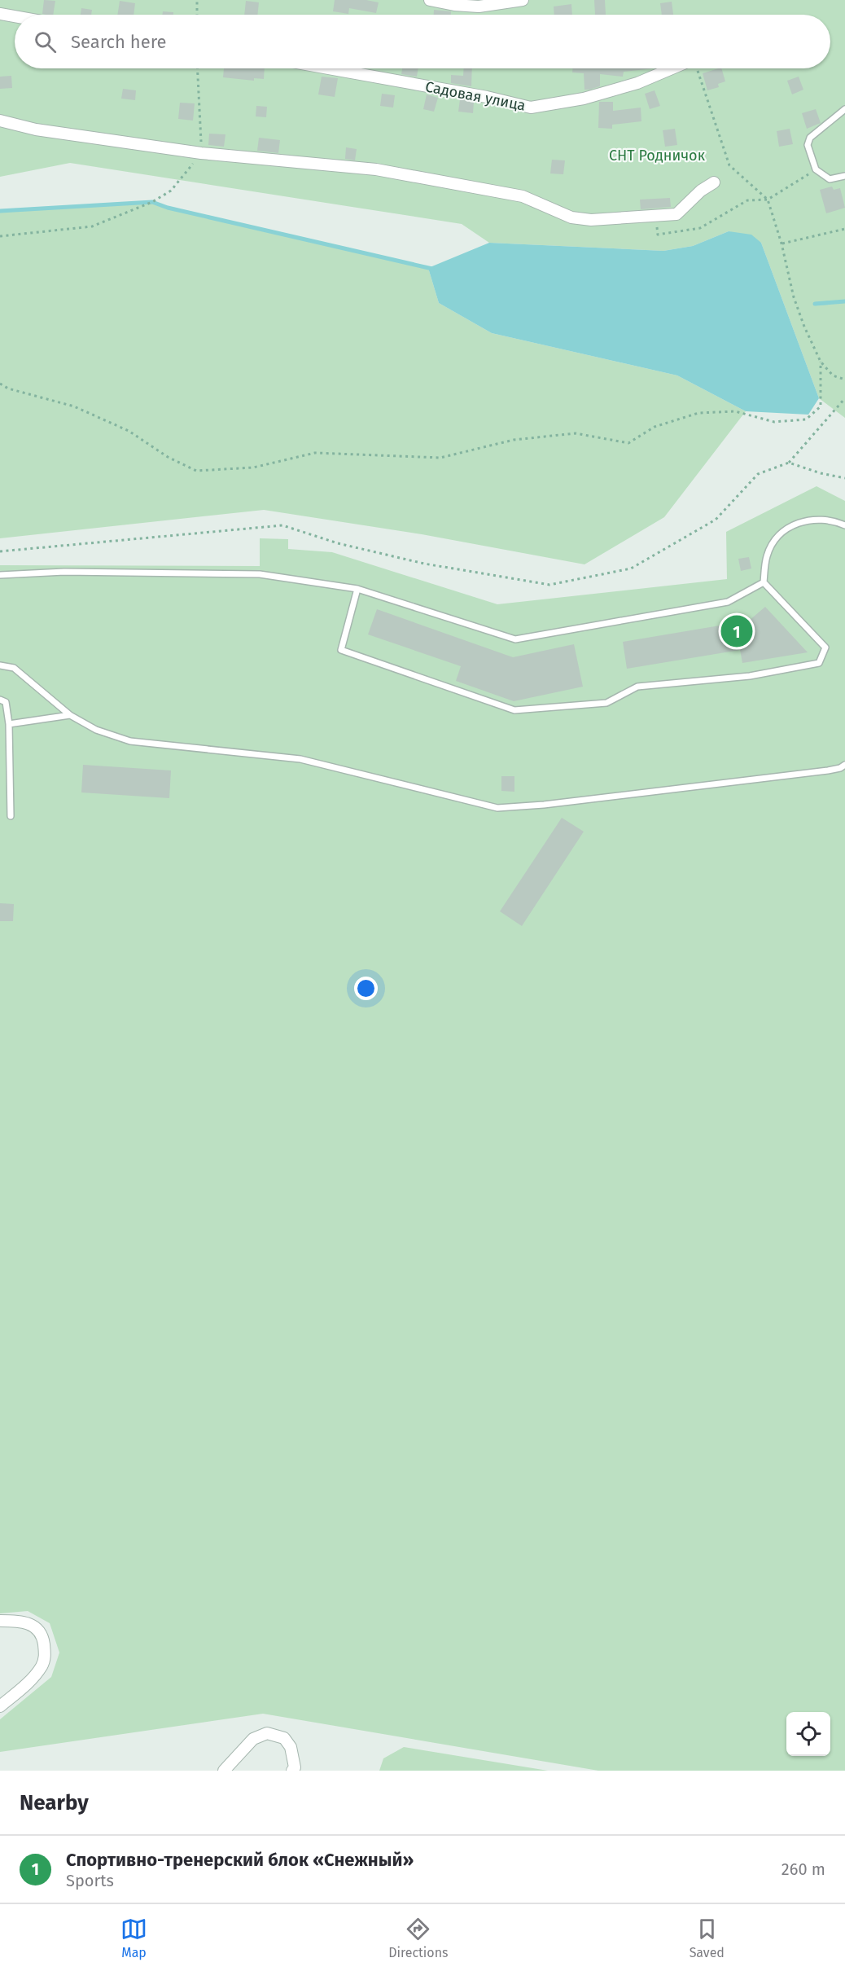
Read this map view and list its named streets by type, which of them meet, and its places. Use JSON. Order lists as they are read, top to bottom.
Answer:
{
  "streets": {
    "street": ["Садовая улица"]
  },
  "parks": ["СНТ Родничок"],
  "page": {
    "search": "Search here",
    "pins": "1",
    "heading": "Nearby",
    "list": [
      {
        "mark": "1",
        "name": "Спортивно-тренерский блок «Снежный»",
        "note": "Sports",
        "value": "260 m"
      }
    ],
    "nav": ["Map", "Directions", "Saved"]
  }
}
